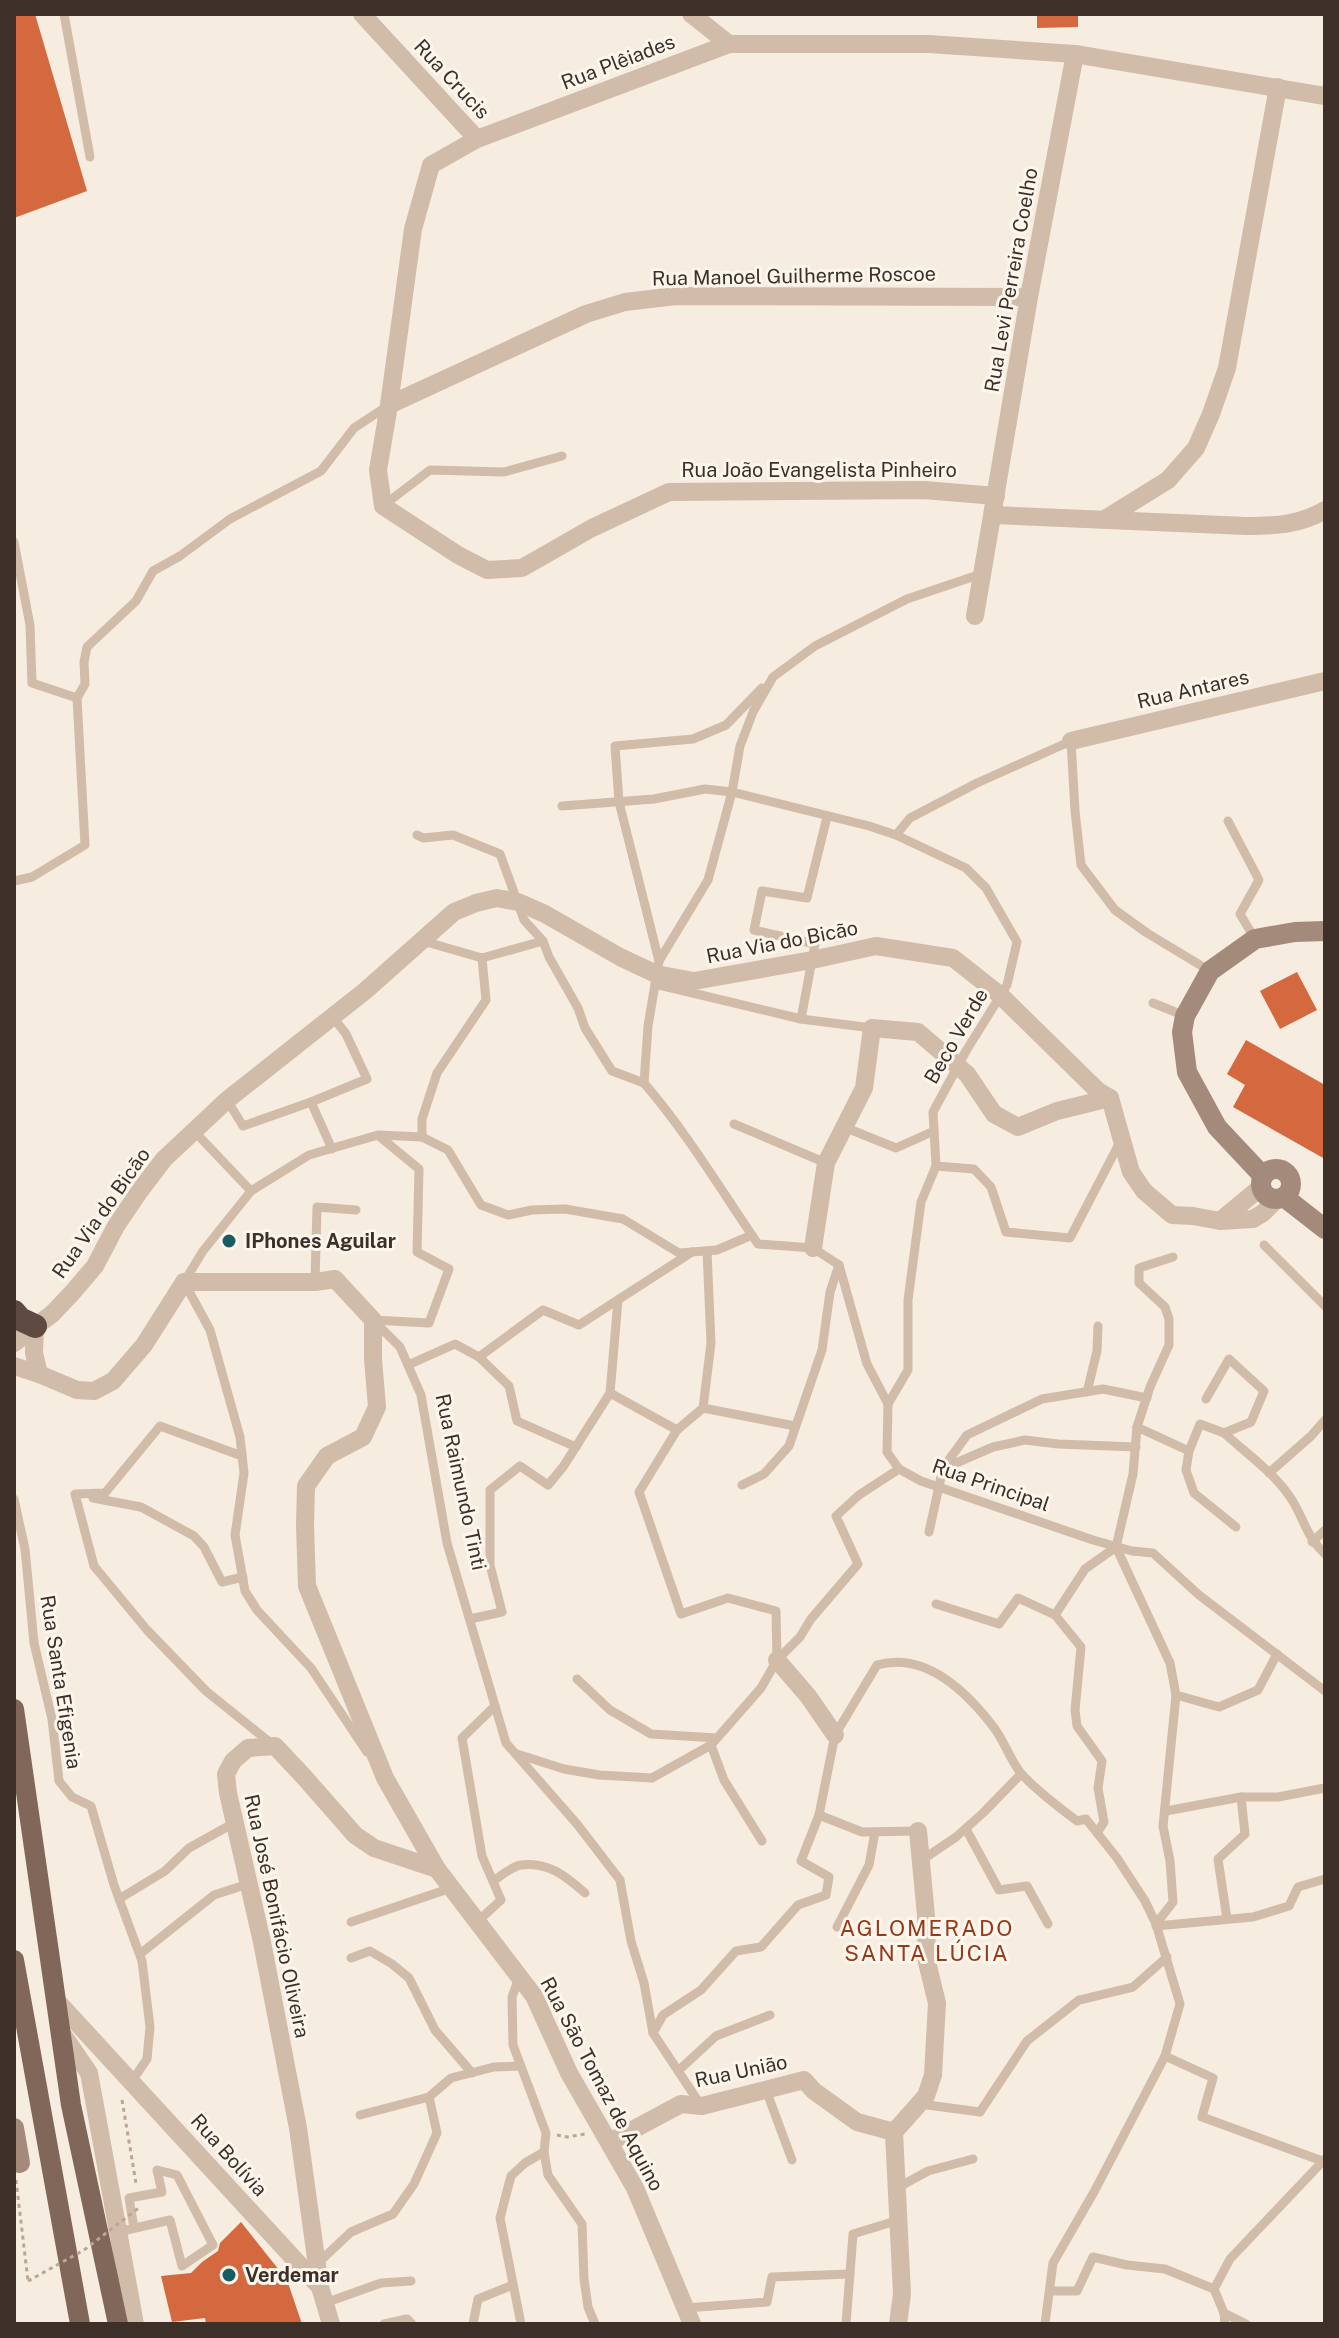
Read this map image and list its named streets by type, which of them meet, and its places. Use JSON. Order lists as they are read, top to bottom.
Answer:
{
  "streets": {
    "street": [
      "Rua Plêiades",
      "Rua Crucis",
      "Rua Manoel Guilherme Roscoe",
      "Rua Levi Perreira Coelho",
      "Rua João Evangelista Pinheiro",
      "Rua Antares",
      "Rua Via do Bicão",
      "Rua Raimundo Tinti",
      "Rua José Bonifácio Oliveira",
      "Rua União",
      "Rua São Tomaz de Aquino",
      "Rua Bolívia"
    ],
    "lane": ["Beco Verde", "Rua Principal", "Rua Santa Efigenia"]
  },
  "crossings": [
    ["Rua Plêiades", "Rua Crucis"],
    ["Rua Plêiades", "Rua Manoel Guilherme Roscoe"],
    ["Rua Plêiades", "Rua Levi Perreira Coelho"],
    ["Rua Manoel Guilherme Roscoe", "Rua Levi Perreira Coelho"],
    ["Rua Levi Perreira Coelho", "Rua João Evangelista Pinheiro"],
    ["Rua Via do Bicão", "Beco Verde"],
    ["Rua Raimundo Tinti", "Rua União"],
    ["Rua Raimundo Tinti", "Rua São Tomaz de Aquino"],
    ["Rua Santa Efigenia", "Rua Bolívia"],
    ["Rua José Bonifácio Oliveira", "Rua Bolívia"],
    ["Rua União", "Rua São Tomaz de Aquino"]
  ],
  "districts": ["AGLOMERADO SANTA LÚCIA"],
  "places": ["IPhones Aguilar", "Verdemar"]
}
